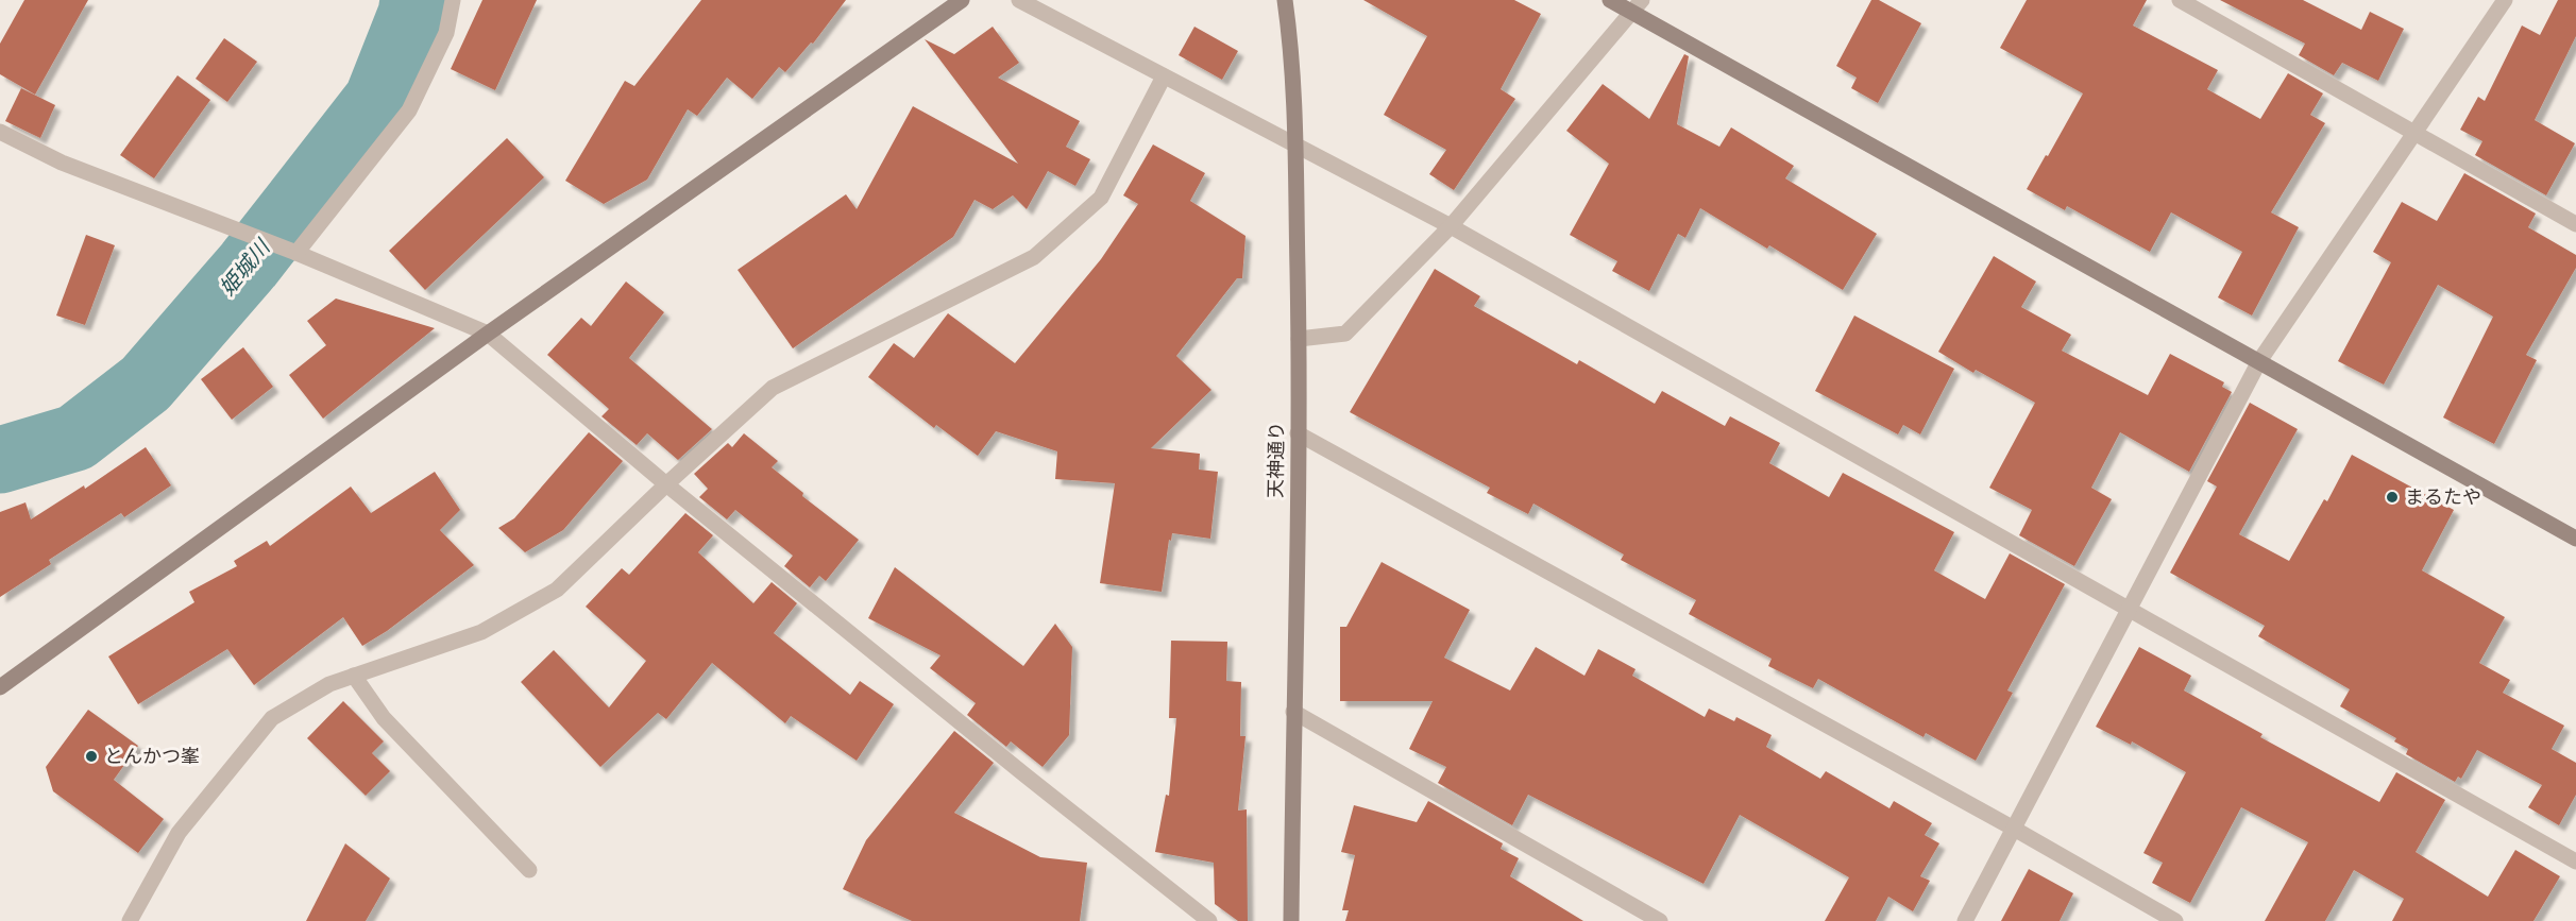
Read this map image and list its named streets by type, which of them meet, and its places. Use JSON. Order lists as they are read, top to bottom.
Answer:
{
  "streets": {
    "street": ["天神通り"]
  },
  "water": ["姫城川"],
  "places": ["まるたや", "とんかつ峯"]
}
